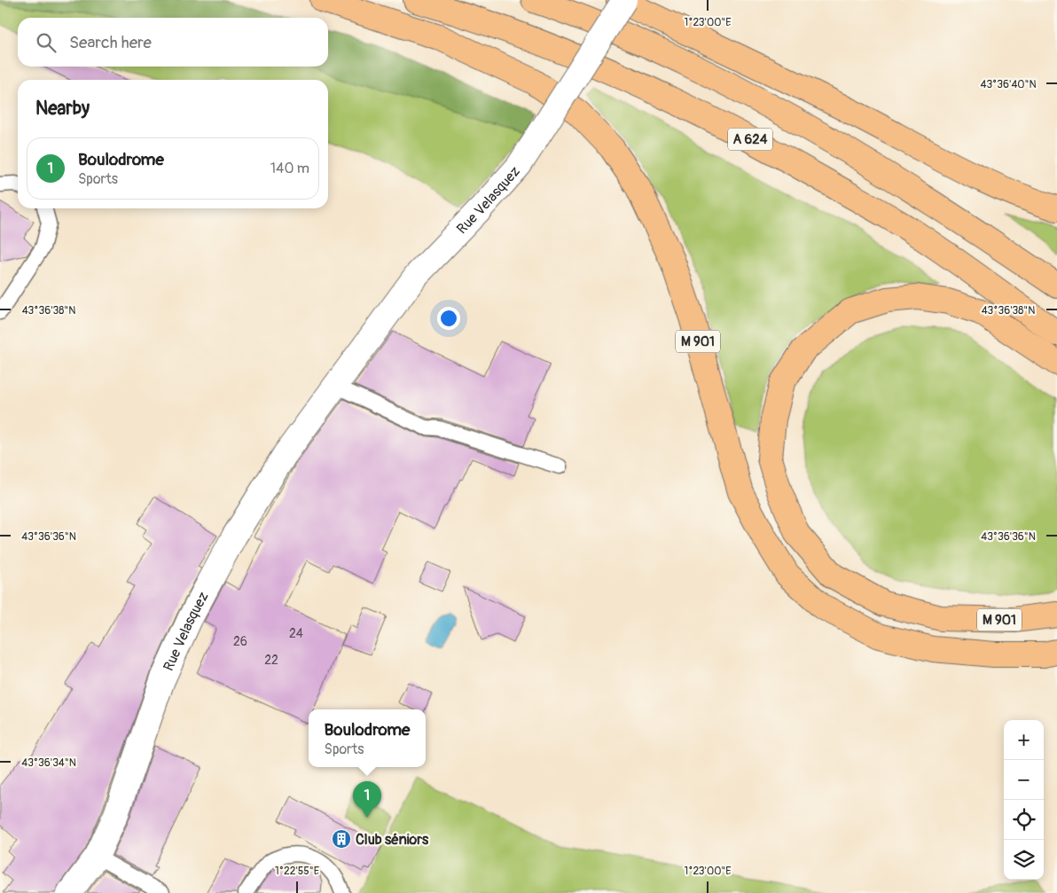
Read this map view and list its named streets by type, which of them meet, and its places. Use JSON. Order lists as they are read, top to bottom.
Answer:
{
  "streets": {
    "highway": ["A 624", "M 901"],
    "street": ["Rue Velasquez"]
  },
  "places": {
    "building": ["Club séniors"]
  },
  "house_numbers": ["24", "26", "22"],
  "page": {
    "search": "Search here",
    "heading": "Nearby",
    "list": [
      {
        "mark": "1",
        "name": "Boulodrome",
        "note": "Sports",
        "value": "140 m"
      }
    ],
    "popup": ["Boulodrome", "Sports"],
    "map_buttons": ["+", "−"],
    "pins": "1"
  },
  "coordinates": [
    "1°23'00\"E",
    "43°36'40\"N",
    "43°36'38\"N",
    "43°36'36\"N",
    "43°36'34\"N",
    "1°22'55\"E"
  ]
}
